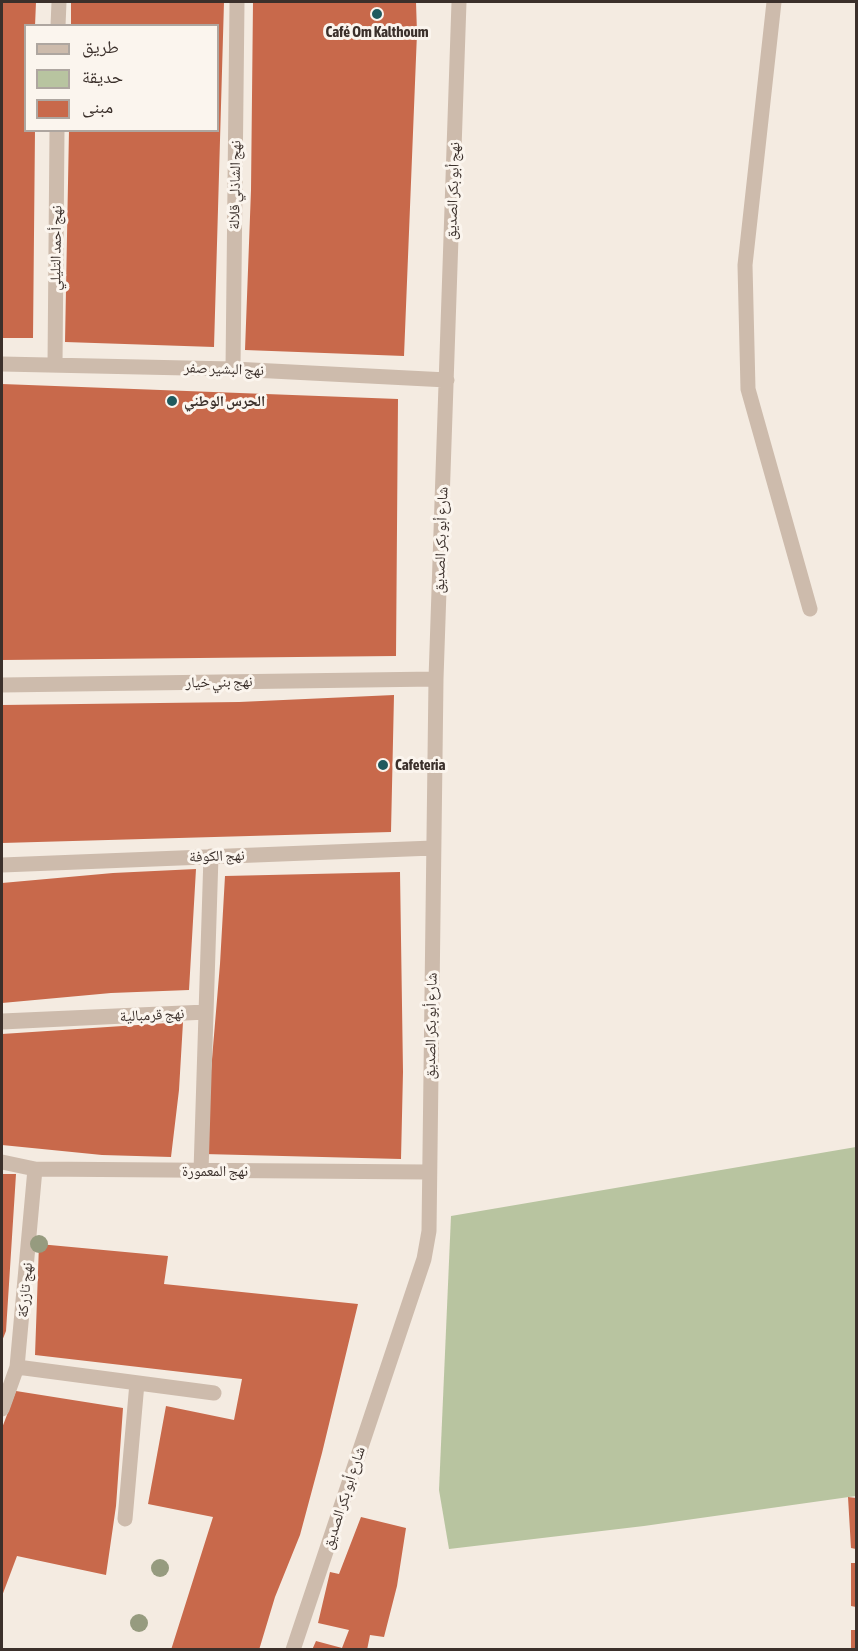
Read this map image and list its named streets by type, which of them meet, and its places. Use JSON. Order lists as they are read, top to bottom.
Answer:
{
  "streets": {
    "street": [
      "نهج الشاذلي قلالة",
      "نهج أبو بكر الصديق",
      "نهج أحمد التليلي",
      "نهج البشير صفر",
      "شارع أبو بكر الصديق",
      "نهج بني خيار",
      "نهج الكوفة",
      "نهج قرمبالية",
      "نهج المعمورة",
      "نهج تازركة"
    ]
  },
  "crossings": [
    ["نهج الشاذلي قلالة", "نهج البشير صفر"],
    ["نهج أبو بكر الصديق", "نهج البشير صفر"],
    ["نهج أبو بكر الصديق", "شارع أبو بكر الصديق"],
    ["نهج أحمد التليلي", "نهج البشير صفر"],
    ["نهج البشير صفر", "شارع أبو بكر الصديق"],
    ["شارع أبو بكر الصديق", "نهج بني خيار"],
    ["شارع أبو بكر الصديق", "نهج الكوفة"],
    ["شارع أبو بكر الصديق", "نهج المعمورة"],
    ["نهج المعمورة", "نهج تازركة"]
  ],
  "places": ["Café Om Kalthoum", "الحرس الوطني", "Cafeteria"],
  "legend": ["طريق", "حديقة", "مبنى"]
}
